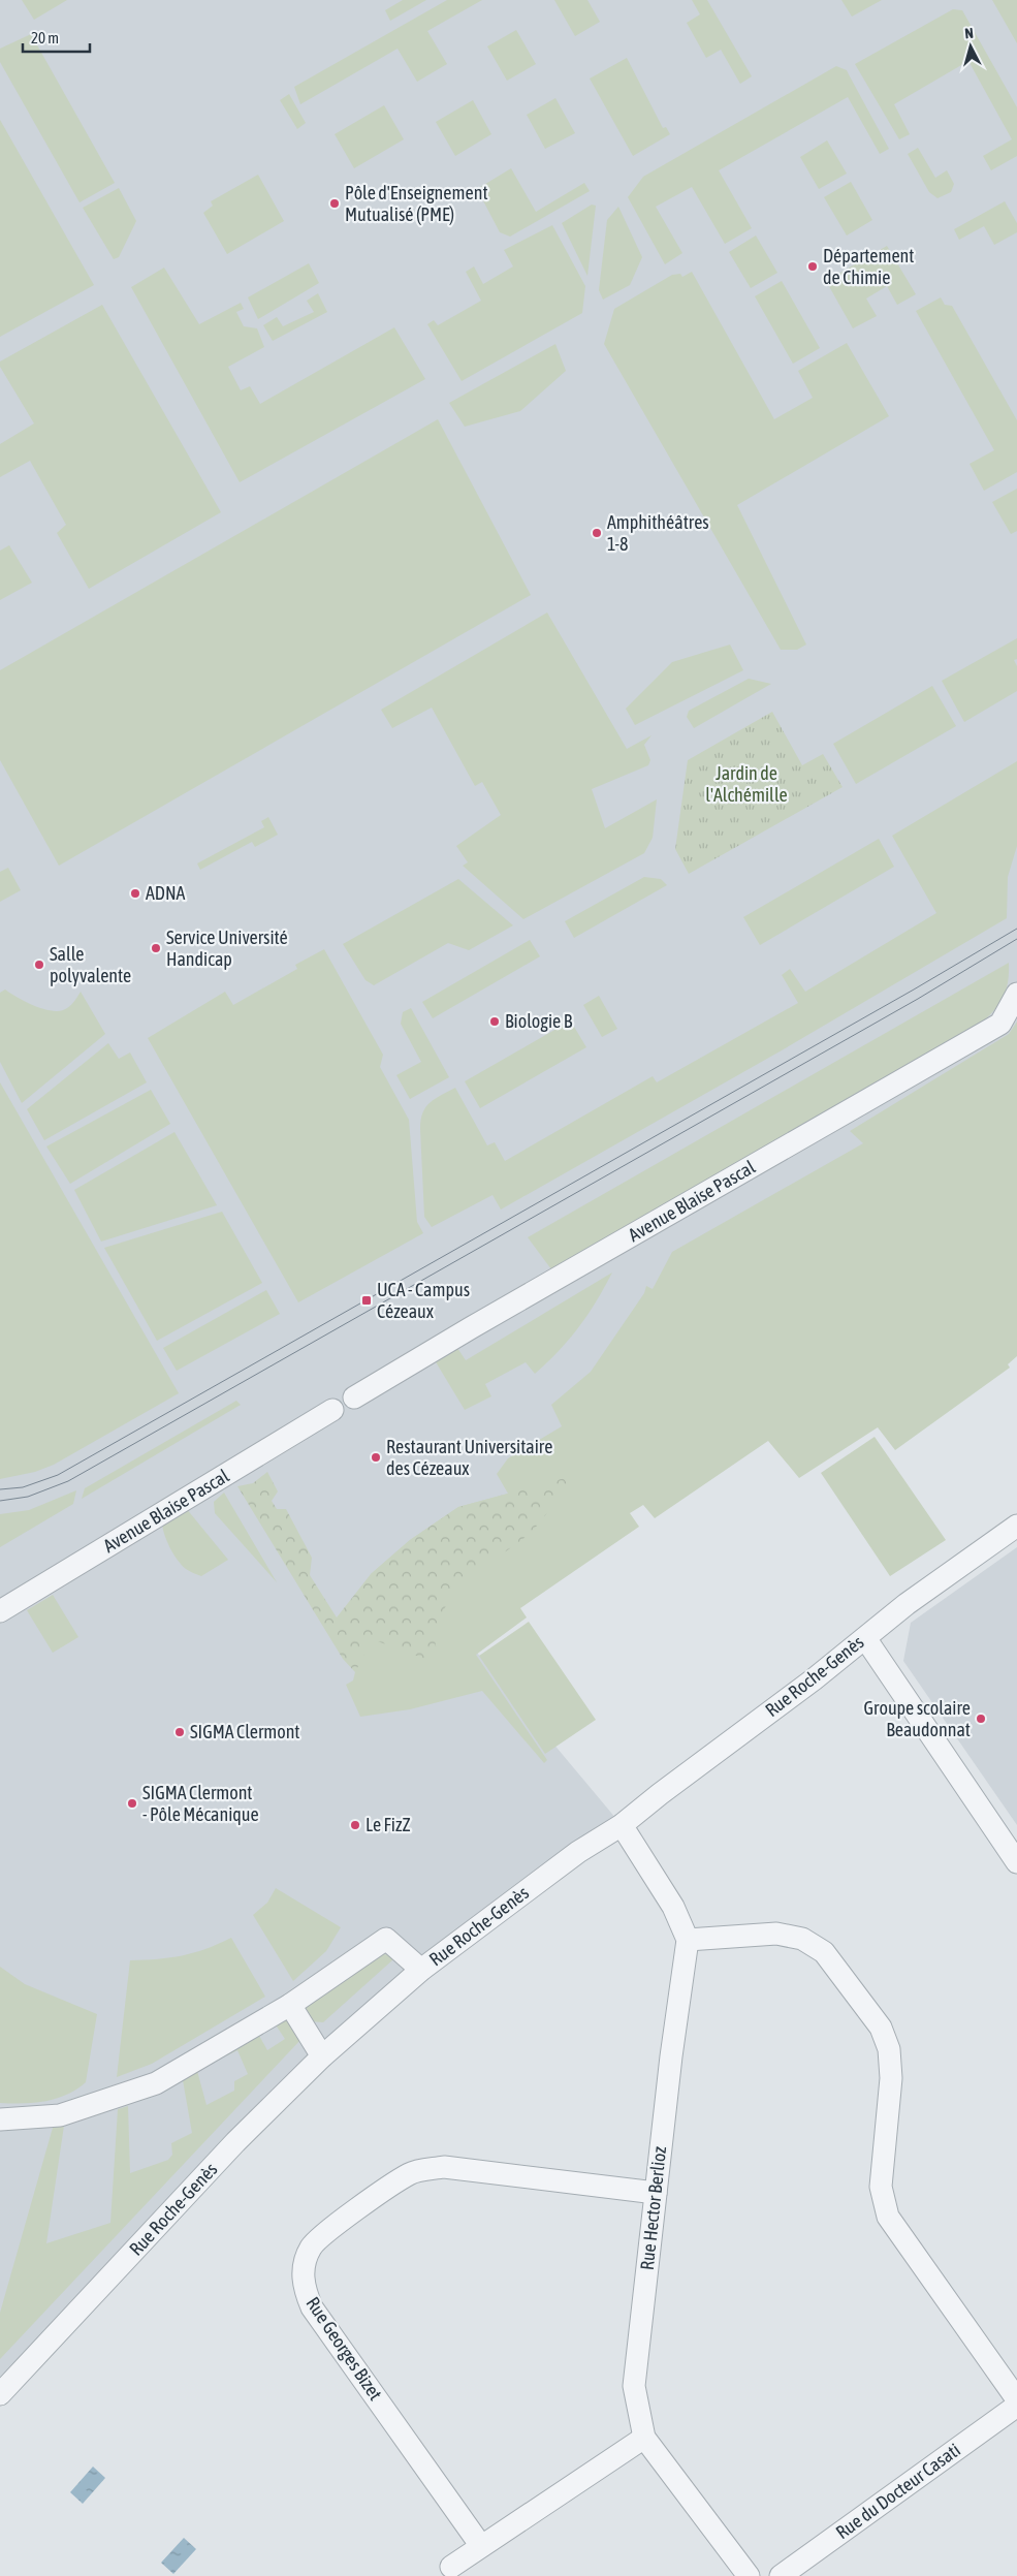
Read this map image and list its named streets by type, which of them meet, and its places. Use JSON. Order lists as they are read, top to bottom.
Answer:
{
  "streets": {
    "street": [
      "Avenue Blaise Pascal",
      "Rue Roche-Genès",
      "Rue Hector Berlioz",
      "Rue Georges Bizet",
      "Rue du Docteur Casati"
    ]
  },
  "crossings": [
    ["Rue Hector Berlioz", "Rue Georges Bizet"]
  ],
  "parks": ["Jardin de l'Alchémille"],
  "places": {
    "other": [
      "Pôle d'Enseignement Mutualisé (PME)",
      "Département de Chimie",
      "Amphithéâtres 1-8",
      "ADNA",
      "Service Université Handicap",
      "Salle polyvalente",
      "Biologie B",
      "Restaurant Universitaire des Cézeaux",
      "Groupe scolaire Beaudonnat",
      "SIGMA Clermont",
      "SIGMA Clermont - Pôle Mécanique",
      "Le FizZ"
    ],
    "transit": ["UCA - Campus Cézeaux"]
  },
  "scale_bar": "20 m",
  "north": "top"
}
